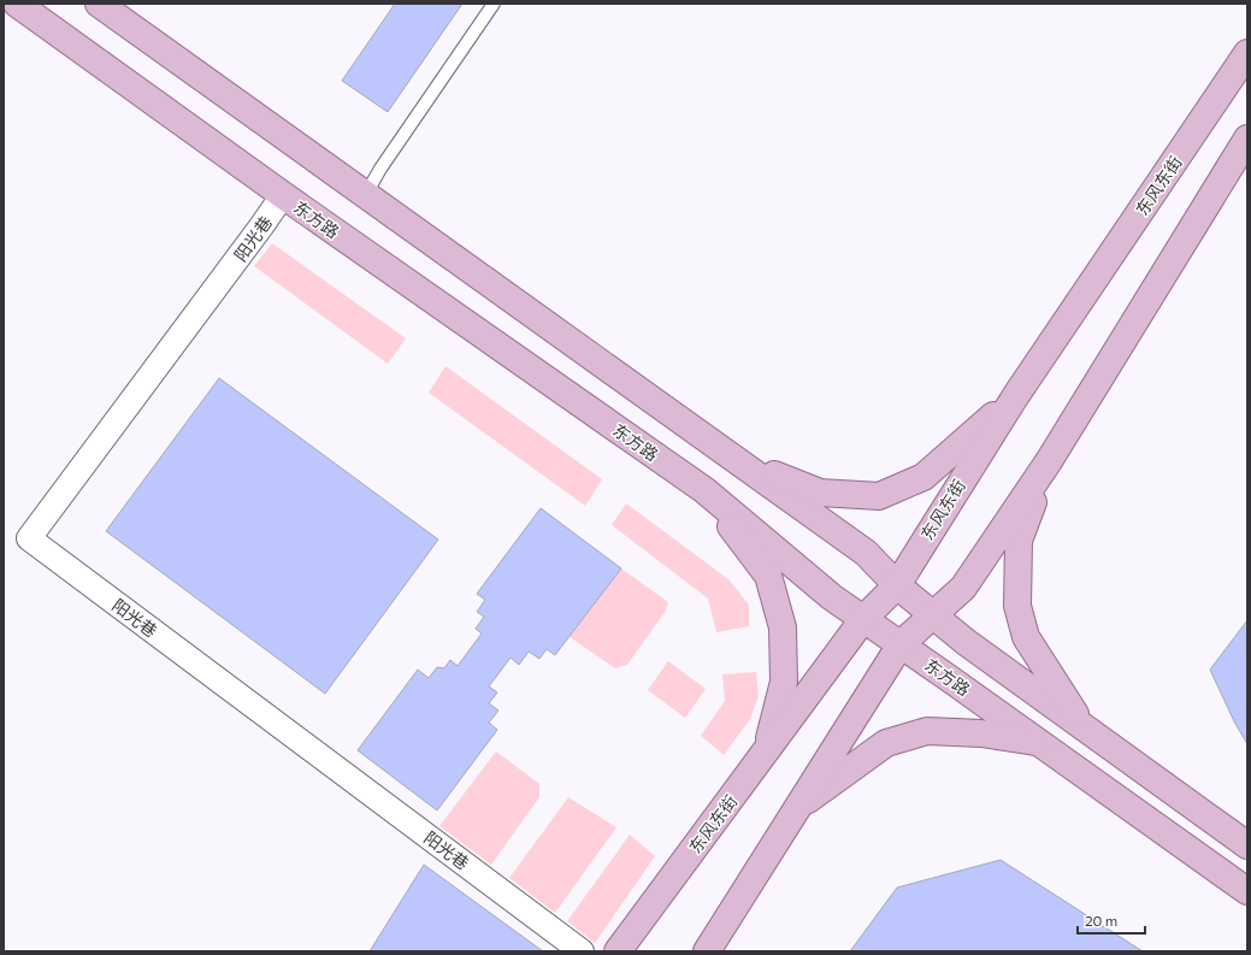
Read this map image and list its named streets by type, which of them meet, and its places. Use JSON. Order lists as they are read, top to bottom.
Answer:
{
  "streets": {
    "main road": ["东风东街", "东方路"],
    "street": ["阳光巷"]
  },
  "crossings": [
    ["东风东街", "东方路"],
    ["东方路", "阳光巷"]
  ],
  "scale_bar": "20 m"
}
